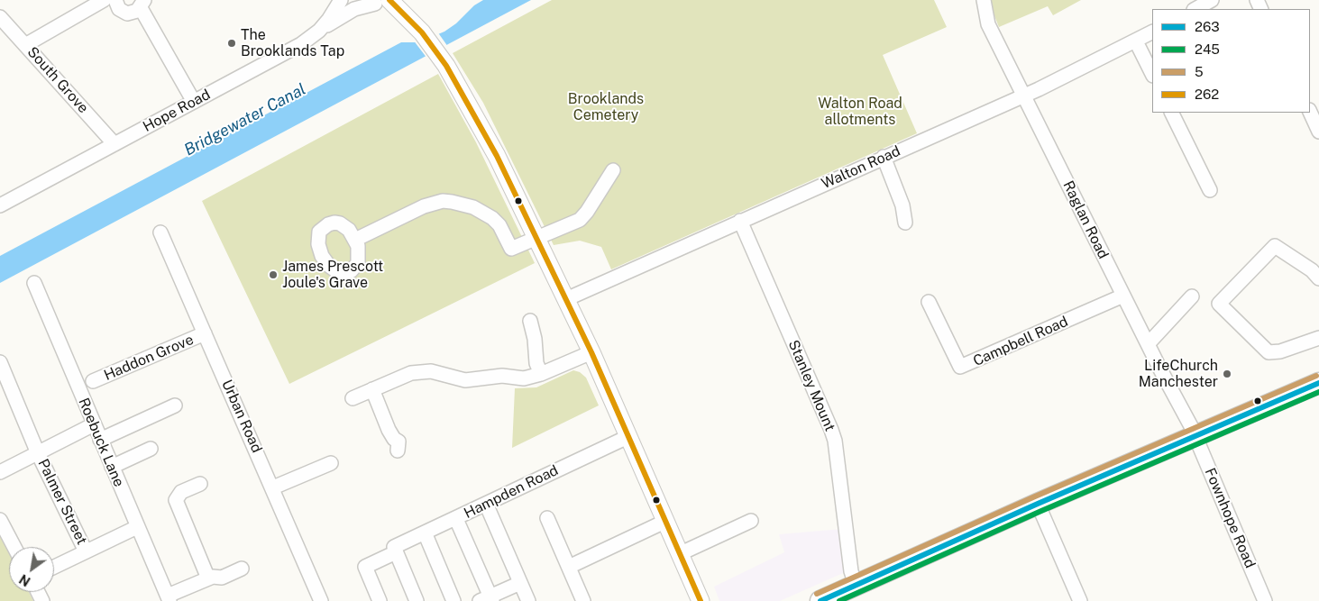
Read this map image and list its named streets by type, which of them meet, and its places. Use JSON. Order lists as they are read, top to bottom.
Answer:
{
  "streets": {
    "street": [
      "South Grove",
      "Hope Road",
      "Walton Road",
      "Raglan Road",
      "Campbell Road",
      "Haddon Grove",
      "Stanley Mount",
      "Urban Road",
      "Roebuck Lane",
      "Hampden Road",
      "Palmer Street",
      "Fownhope Road"
    ]
  },
  "crossings": [
    ["South Grove", "Hope Road"],
    ["Walton Road", "Raglan Road"],
    ["Walton Road", "Stanley Mount"],
    ["Raglan Road", "Campbell Road"],
    ["Raglan Road", "Fownhope Road"],
    ["Haddon Grove", "Urban Road"]
  ],
  "water": ["Bridgewater Canal"],
  "parks": ["Brooklands Cemetery", "Walton Road allotments"],
  "places": ["The Brooklands Tap", "James Prescott Joule's Grave", "LifeChurch Manchester"],
  "lines": [
    "transit line 262",
    "transit line 5",
    "transit line 263",
    "transit line 245"
  ],
  "legend": [
    "263",
    "245",
    "5",
    "262"
  ],
  "north": "bottom left"
}
